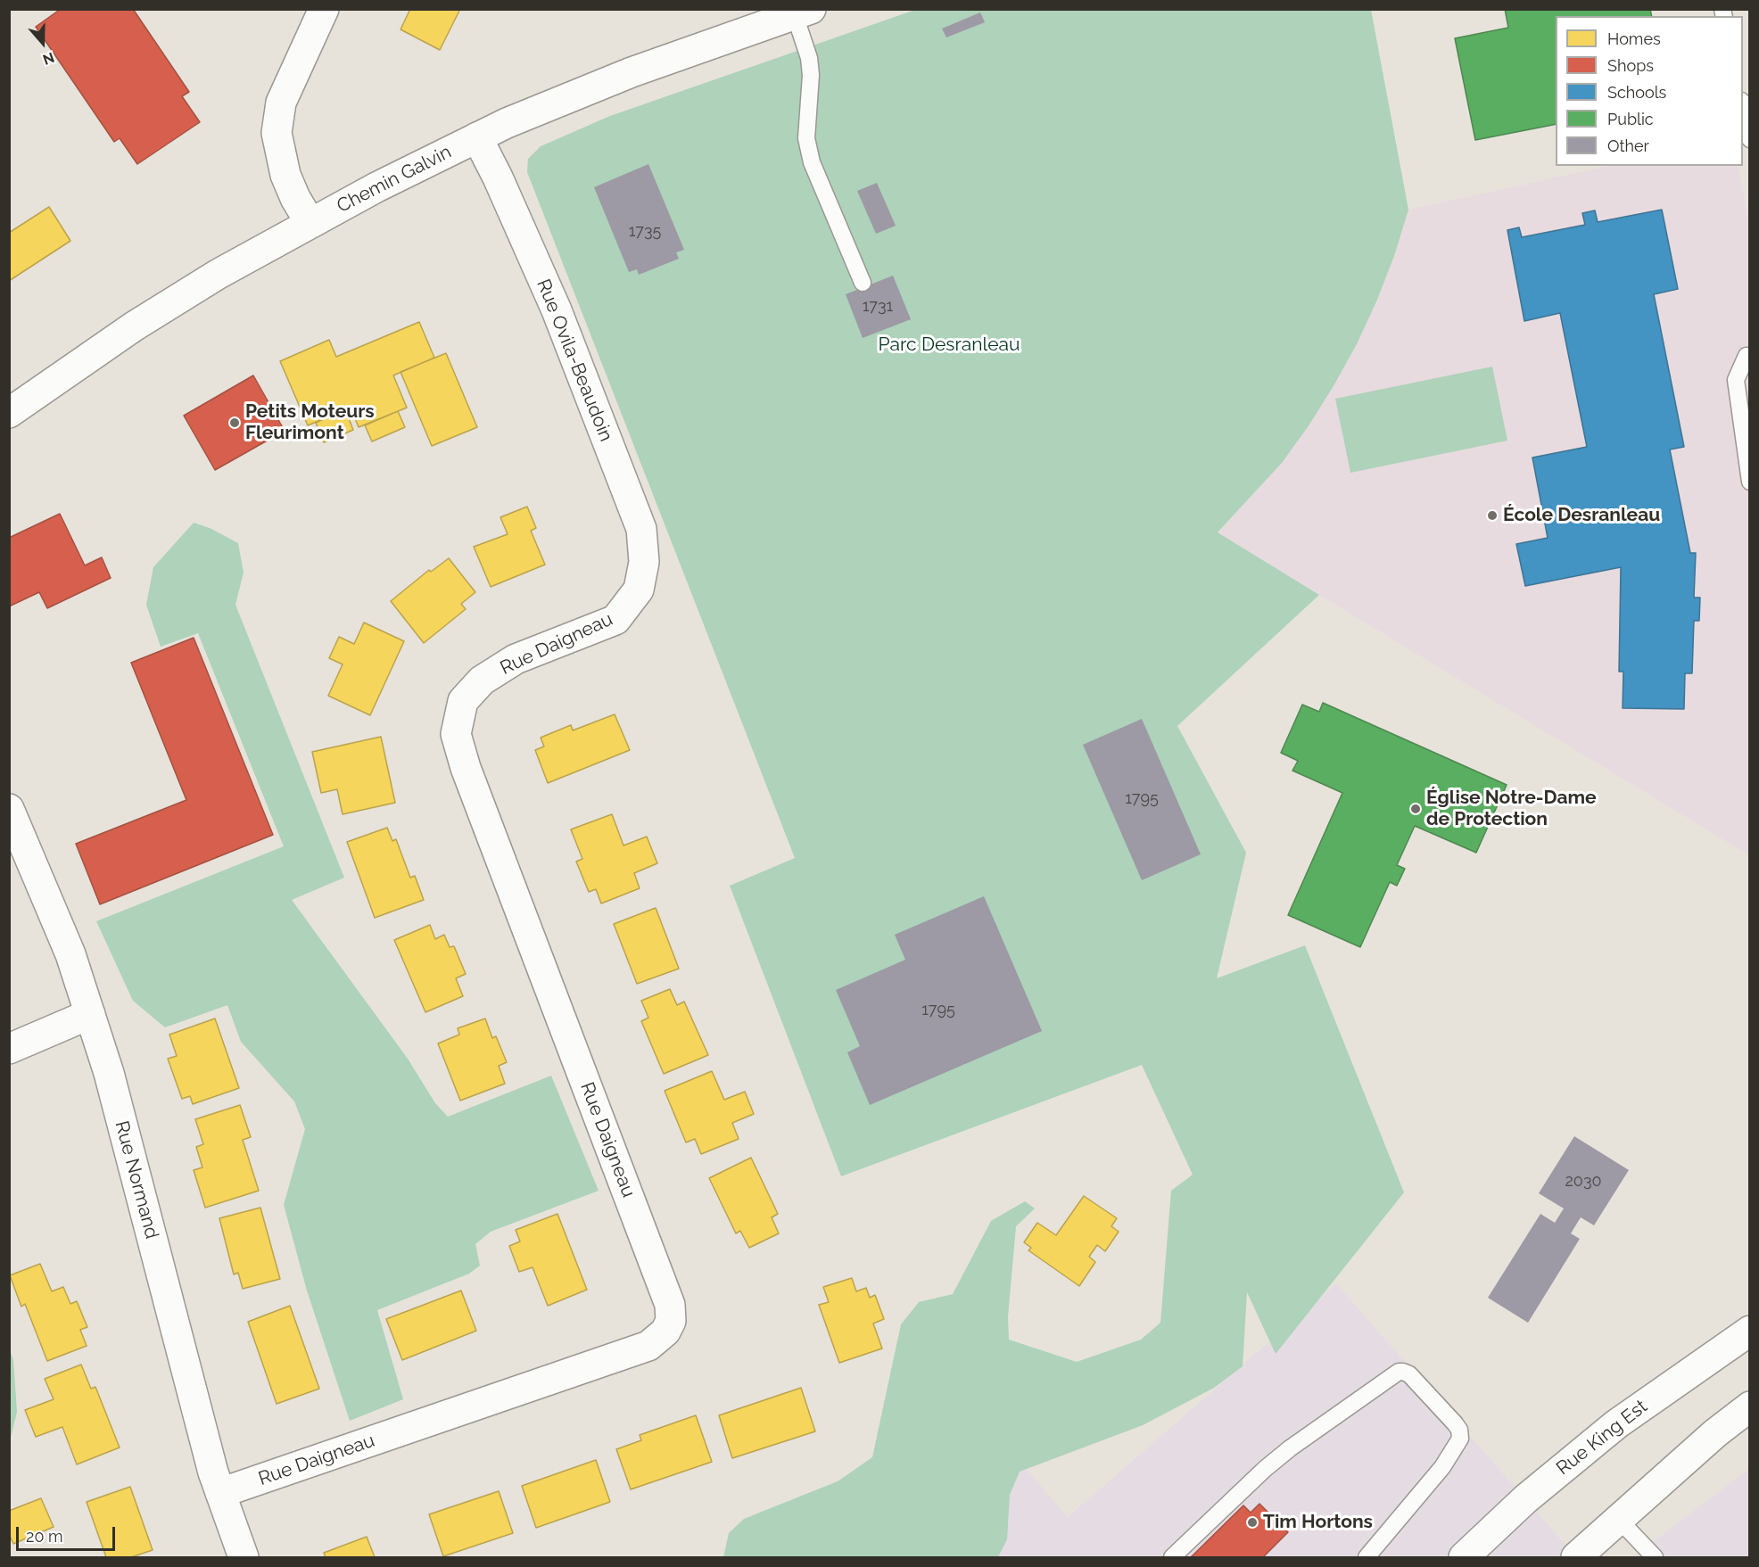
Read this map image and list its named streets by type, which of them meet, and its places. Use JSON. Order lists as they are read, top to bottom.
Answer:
{
  "streets": {
    "street": [
      "Chemin Galvin",
      "Rue Ovila-Beaudoin",
      "Rue Daigneau",
      "Rue Normand",
      "Rue King Est"
    ]
  },
  "crossings": [
    ["Chemin Galvin", "Rue Ovila-Beaudoin"],
    ["Rue Ovila-Beaudoin", "Rue Daigneau"],
    ["Rue Daigneau", "Rue Normand"]
  ],
  "parks": ["Parc Desranleau"],
  "places": [
    "Petits Moteurs Fleurimont",
    "École Desranleau",
    "Église Notre-Dame de Protection",
    "Tim Hortons"
  ],
  "house_numbers": [
    "1735",
    "1731",
    "1795",
    "1795",
    "2030"
  ],
  "legend": [
    "Homes",
    "Shops",
    "Schools",
    "Public",
    "Other"
  ],
  "scale_bar": "20 m",
  "north": "bottom"
}
